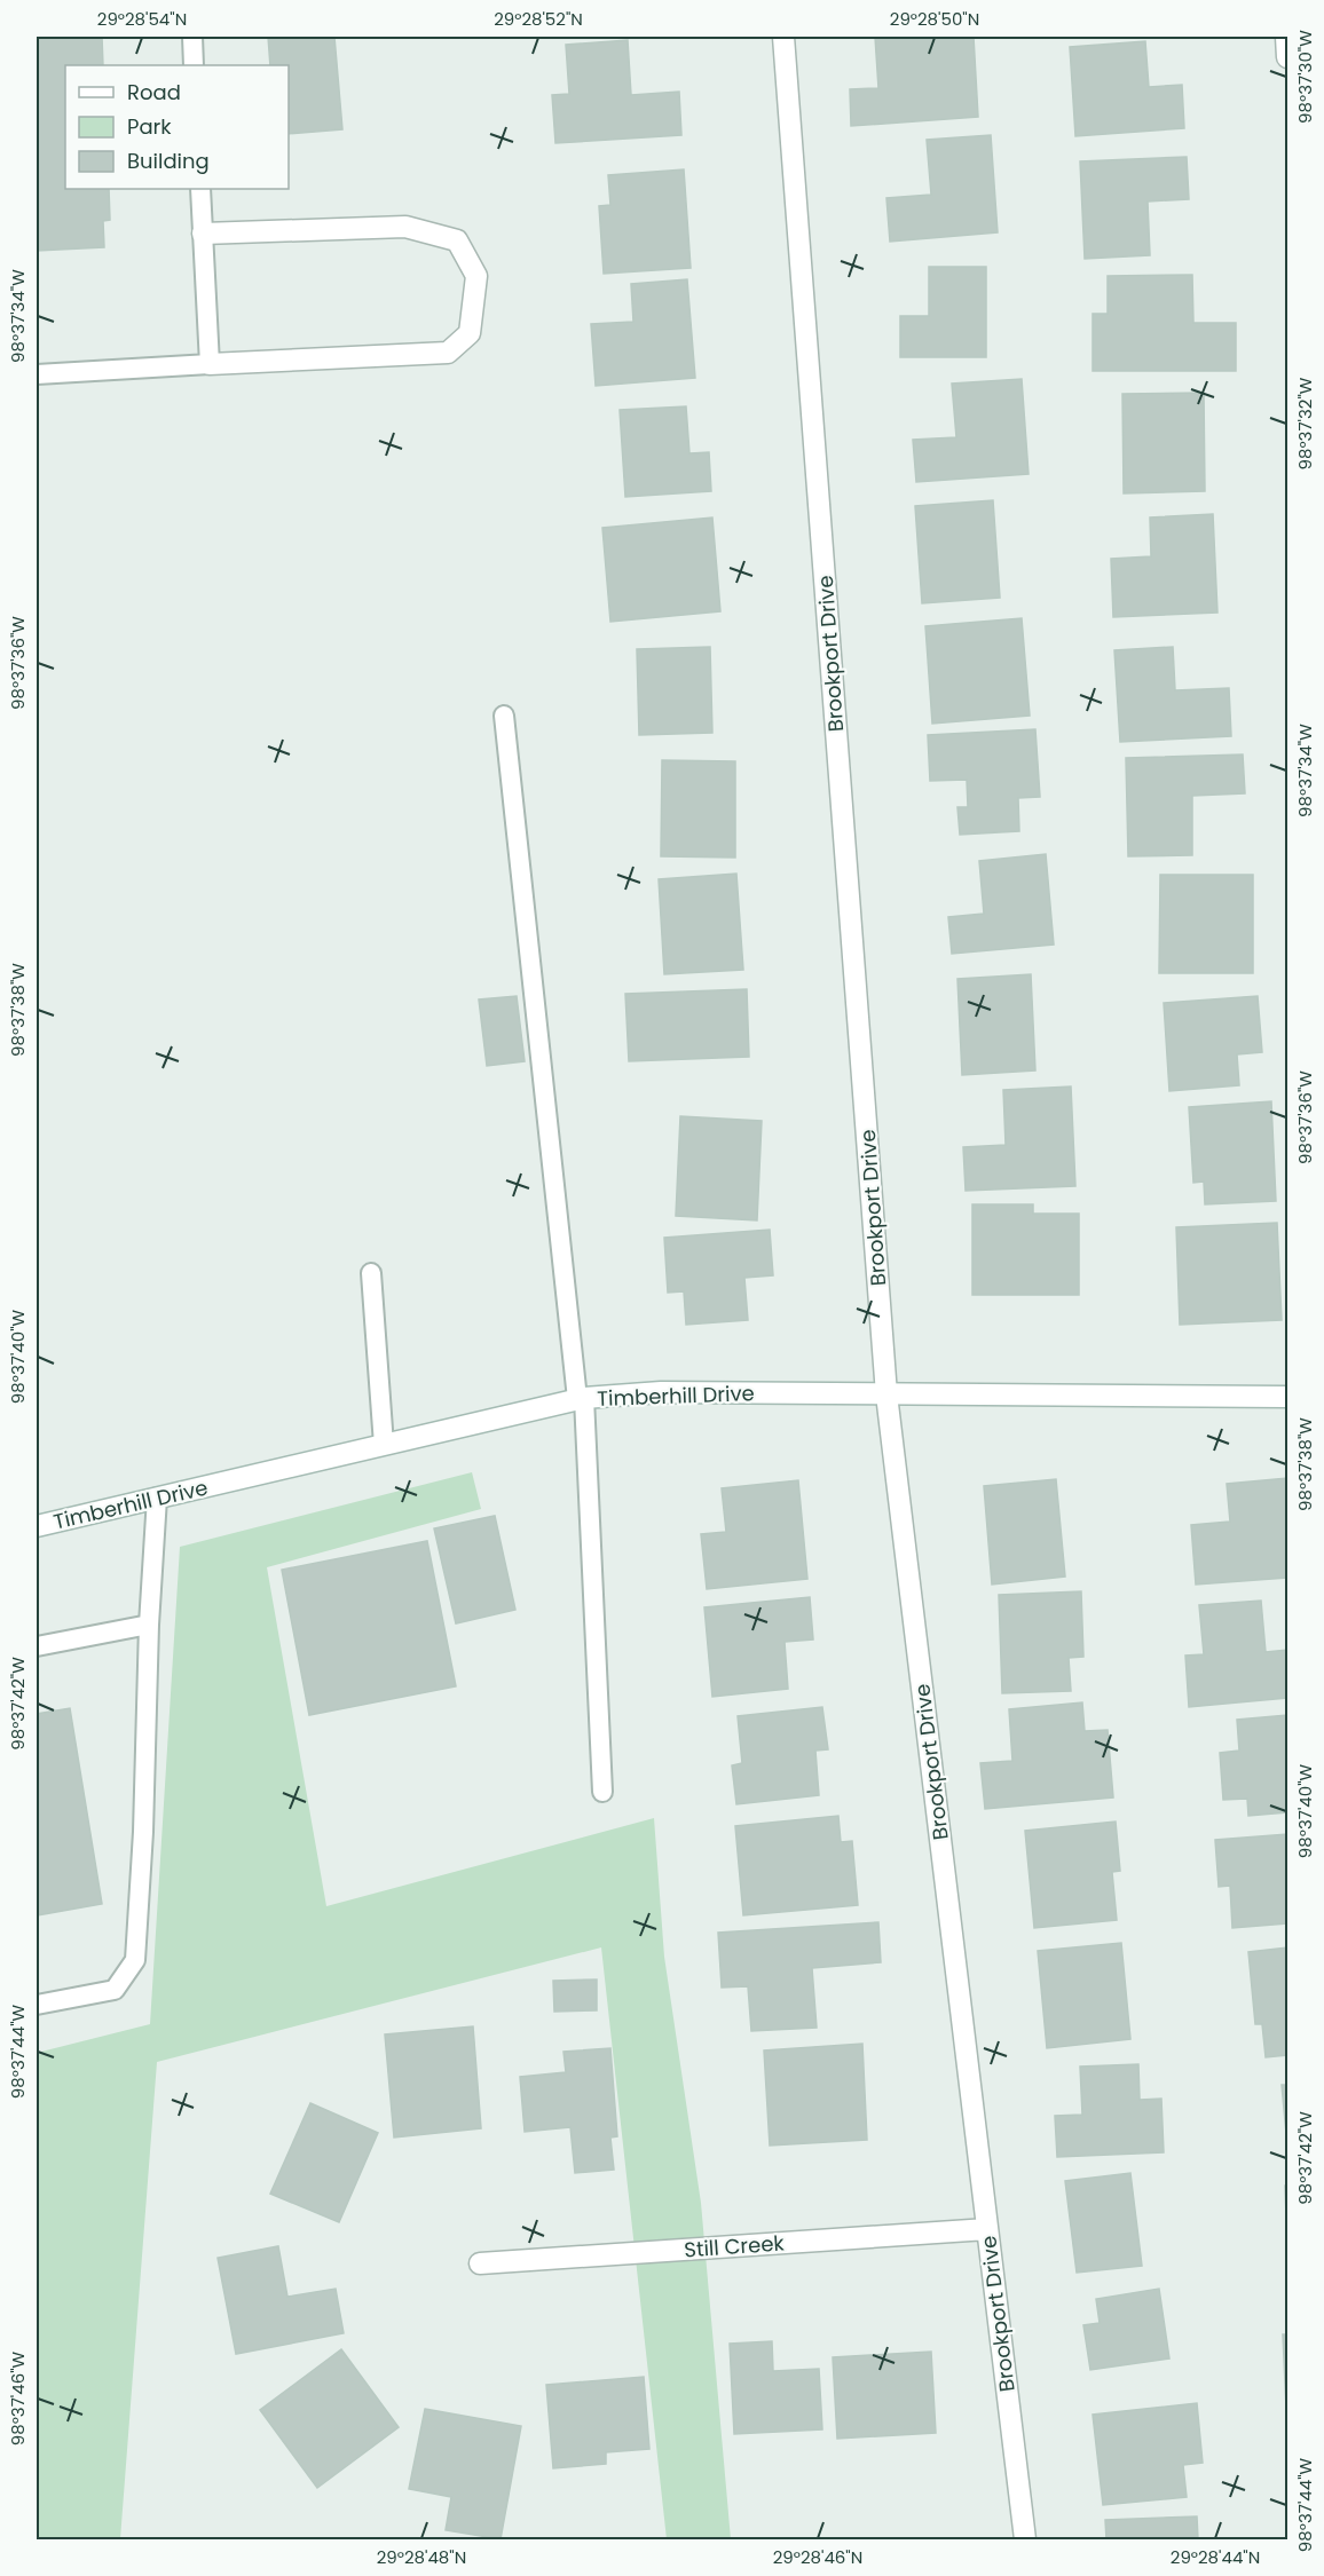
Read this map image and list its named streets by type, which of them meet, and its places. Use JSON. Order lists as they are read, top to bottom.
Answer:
{
  "streets": {
    "street": ["Brookport Drive", "Timberhill Drive", "Still Creek"]
  },
  "crossings": [
    ["Brookport Drive", "Timberhill Drive"],
    ["Brookport Drive", "Still Creek"]
  ],
  "legend": ["Road", "Park", "Building"],
  "coordinates": [
    "29°28'54\"N",
    "29°28'52\"N",
    "29°28'50\"N",
    "98°37'30\"W",
    "98°37'34\"W",
    "98°37'32\"W",
    "98°37'36\"W",
    "98°37'38\"W",
    "98°37'40\"W",
    "98°37'42\"W",
    "98°37'44\"W",
    "98°37'46\"W",
    "29°28'48\"N",
    "29°28'46\"N",
    "29°28'44\"N"
  ]
}
